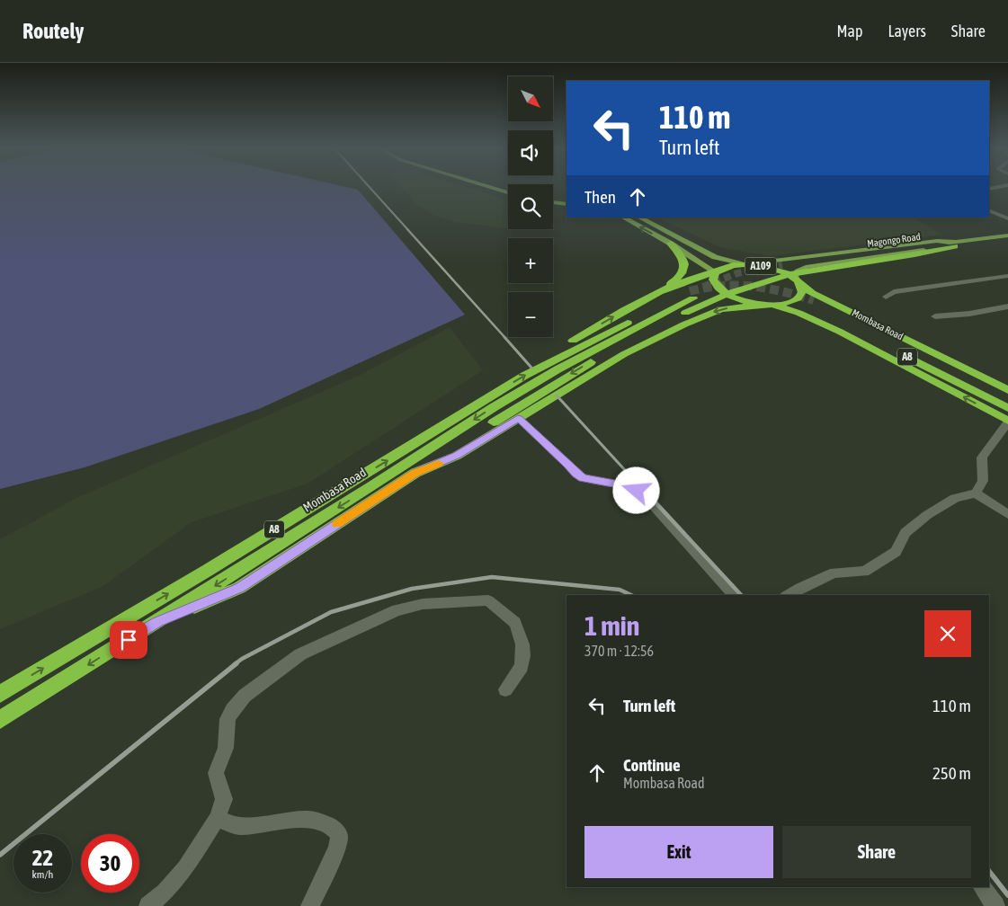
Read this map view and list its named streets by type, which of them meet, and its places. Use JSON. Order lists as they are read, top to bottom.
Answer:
{
  "streets": {
    "highway": ["A109", "Mombasa Road", "A8"],
    "main road": ["Magongo Road"]
  },
  "crossings": [
    ["Magongo Road", "A109"]
  ],
  "north": "bottom right",
  "page": {
    "header": "Routely",
    "nav": ["Map", "Layers", "Share"],
    "map_buttons": ["+", "−"],
    "turn": ["110 m", "Turn left"],
    "then": "Then",
    "heading": ["1 min", "370 m · 12:56"],
    "list": [
      {
        "name": "Turn left",
        "value": "110 m"
      },
      {
        "name": "Continue",
        "note": "Mombasa Road",
        "value": "250 m"
      }
    ],
    "buttons": ["Exit", "Share"],
    "speed": "22 km/h",
    "limit": "30"
  }
}
